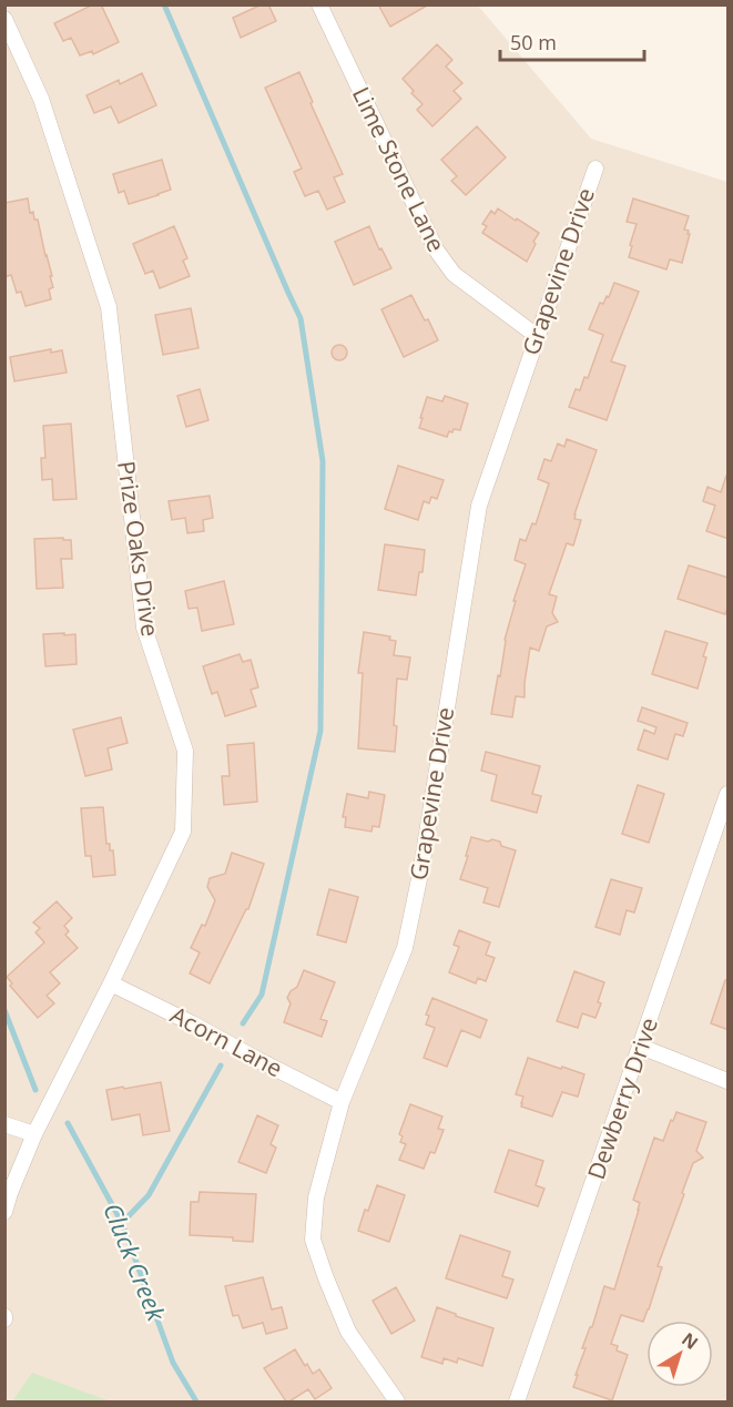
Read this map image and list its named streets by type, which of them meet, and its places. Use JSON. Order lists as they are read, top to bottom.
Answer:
{
  "streets": {
    "street": [
      "Lime Stone Lane",
      "Grapevine Drive",
      "Prize Oaks Drive",
      "Acorn Lane",
      "Dewberry Drive"
    ]
  },
  "crossings": [
    ["Lime Stone Lane", "Grapevine Drive"],
    ["Grapevine Drive", "Acorn Lane"],
    ["Prize Oaks Drive", "Acorn Lane"]
  ],
  "water": ["Cluck Creek"],
  "scale_bar": "50 m",
  "north": "top right"
}
